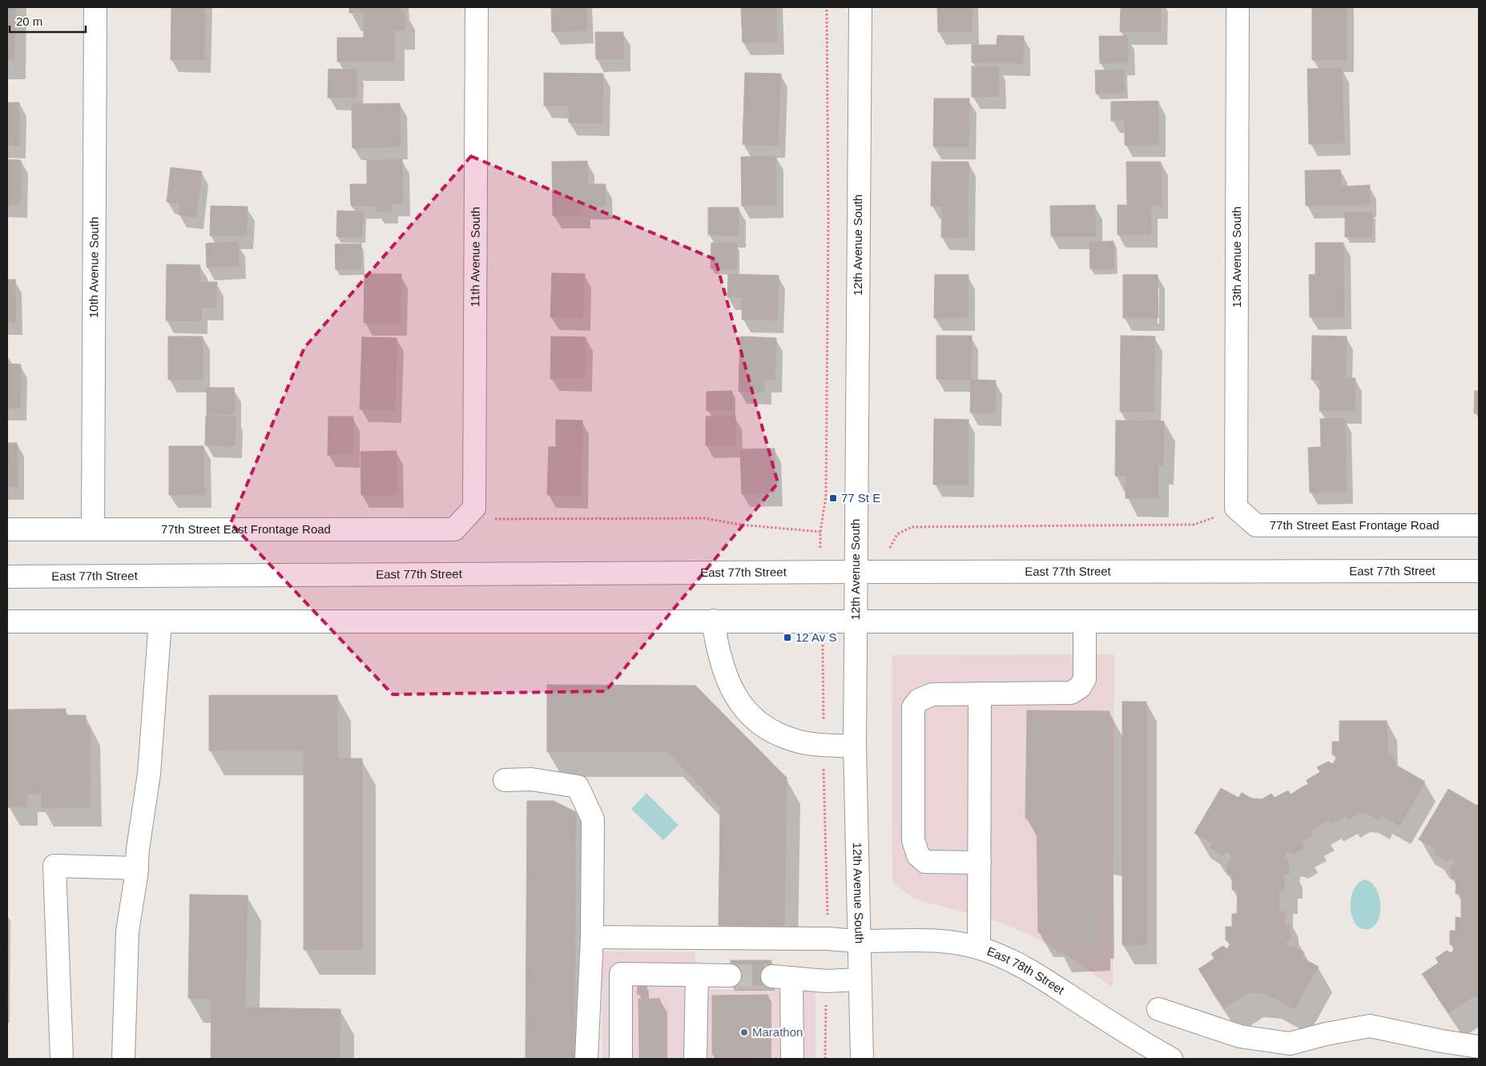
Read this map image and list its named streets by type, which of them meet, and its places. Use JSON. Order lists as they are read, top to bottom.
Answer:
{
  "streets": {
    "street": [
      "12th Avenue South",
      "13th Avenue South",
      "11th Avenue South",
      "10th Avenue South",
      "77th Street East Frontage Road",
      "East 77th Street",
      "East 78th Street"
    ]
  },
  "crossings": [
    ["12th Avenue South", "East 77th Street"],
    ["12th Avenue South", "East 78th Street"],
    ["13th Avenue South", "77th Street East Frontage Road"],
    ["11th Avenue South", "77th Street East Frontage Road"],
    ["10th Avenue South", "77th Street East Frontage Road"]
  ],
  "places": {
    "transit": ["77 St E", "12 Av S"],
    "other": ["Marathon"]
  },
  "scale_bar": "20 m"
}
